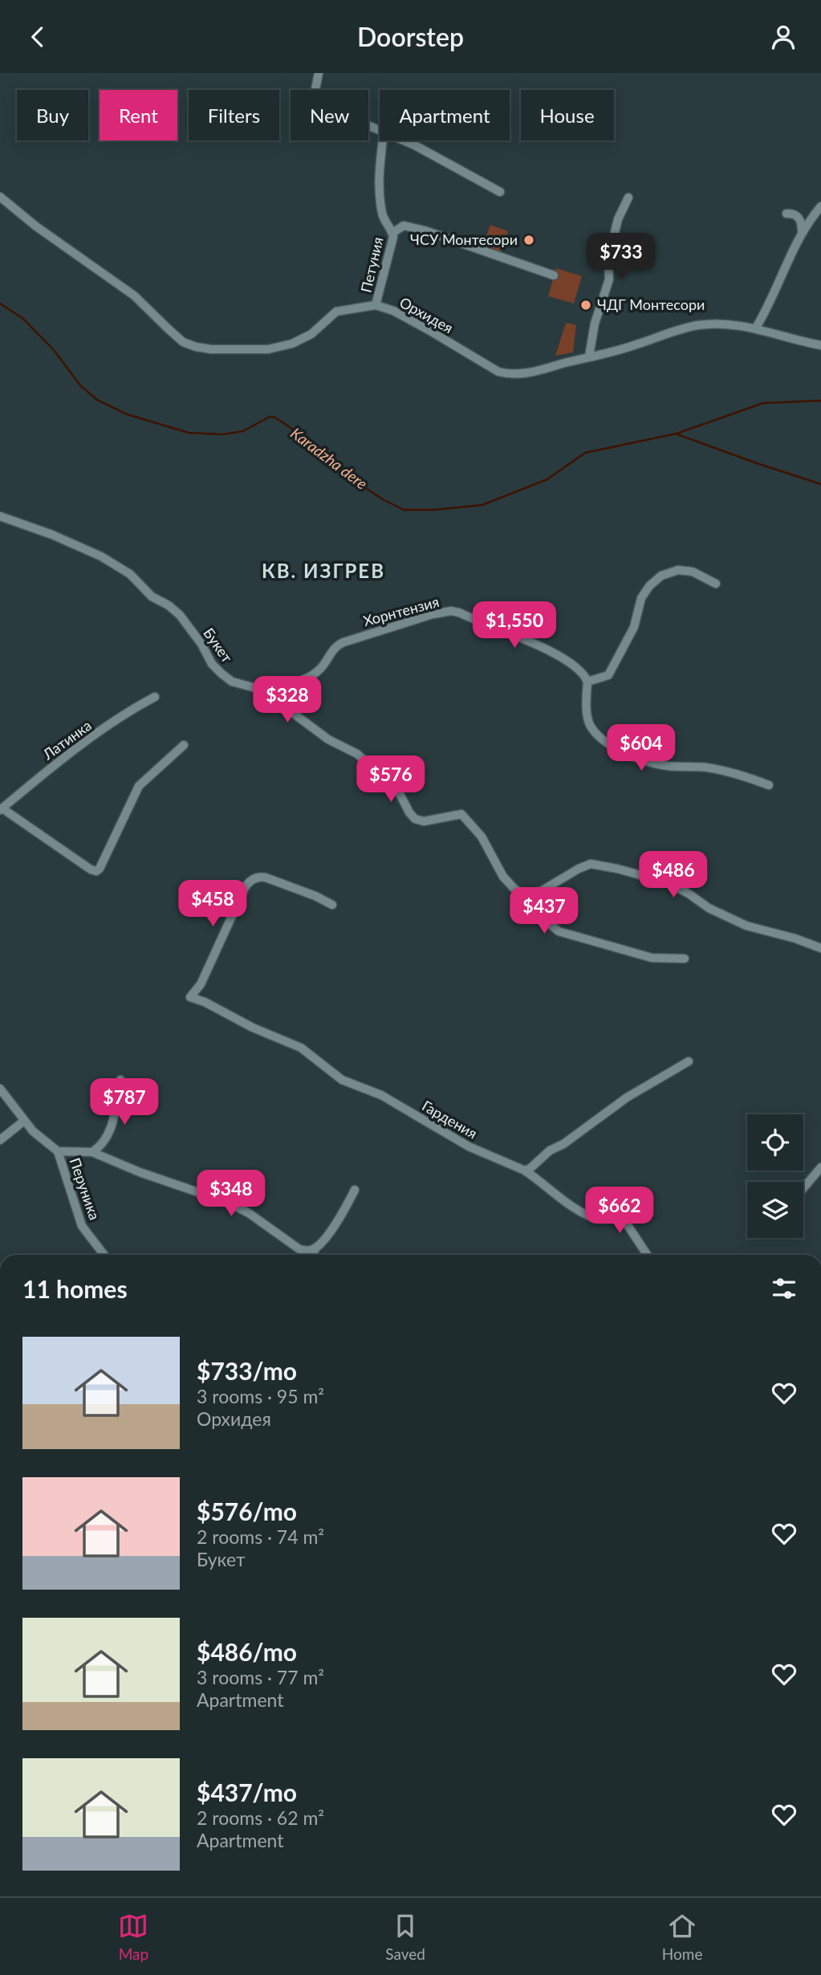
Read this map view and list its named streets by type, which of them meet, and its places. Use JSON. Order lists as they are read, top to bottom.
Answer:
{
  "streets": {
    "street": [
      "Петуния",
      "Орхидея",
      "Хорнтензия",
      "Букет",
      "Латинка",
      "Гардения",
      "Перуника"
    ]
  },
  "crossings": [
    ["Петуния", "Орхидея"],
    ["Хорнтензия", "Букет"]
  ],
  "districts": ["КВ. ИЗГРЕВ"],
  "water": ["Karadzha dere"],
  "places": ["ЧСУ Монтесори", "ЧДГ Монтесори"],
  "page": {
    "header": "Doorstep",
    "chip": [
      "Buy",
      "Rent",
      "Filters",
      "New",
      "Apartment",
      "House"
    ],
    "price": [
      "$733",
      "$1,550",
      "$328",
      "$604",
      "$576",
      "$486",
      "$458",
      "$437",
      "$787",
      "$348",
      "$662"
    ],
    "heading": "11 homes",
    "list": [
      {
        "name": "$733/mo",
        "note": "3 rooms · 95 m² · Орхидея"
      },
      {
        "name": "$576/mo",
        "note": "2 rooms · 74 m² · Букет"
      },
      {
        "name": "$486/mo",
        "note": "3 rooms · 77 m² · Apartment"
      },
      {
        "name": "$437/mo",
        "note": "2 rooms · 62 m² · Apartment"
      }
    ],
    "tabs": ["Map", "Saved", "Home"]
  }
}
